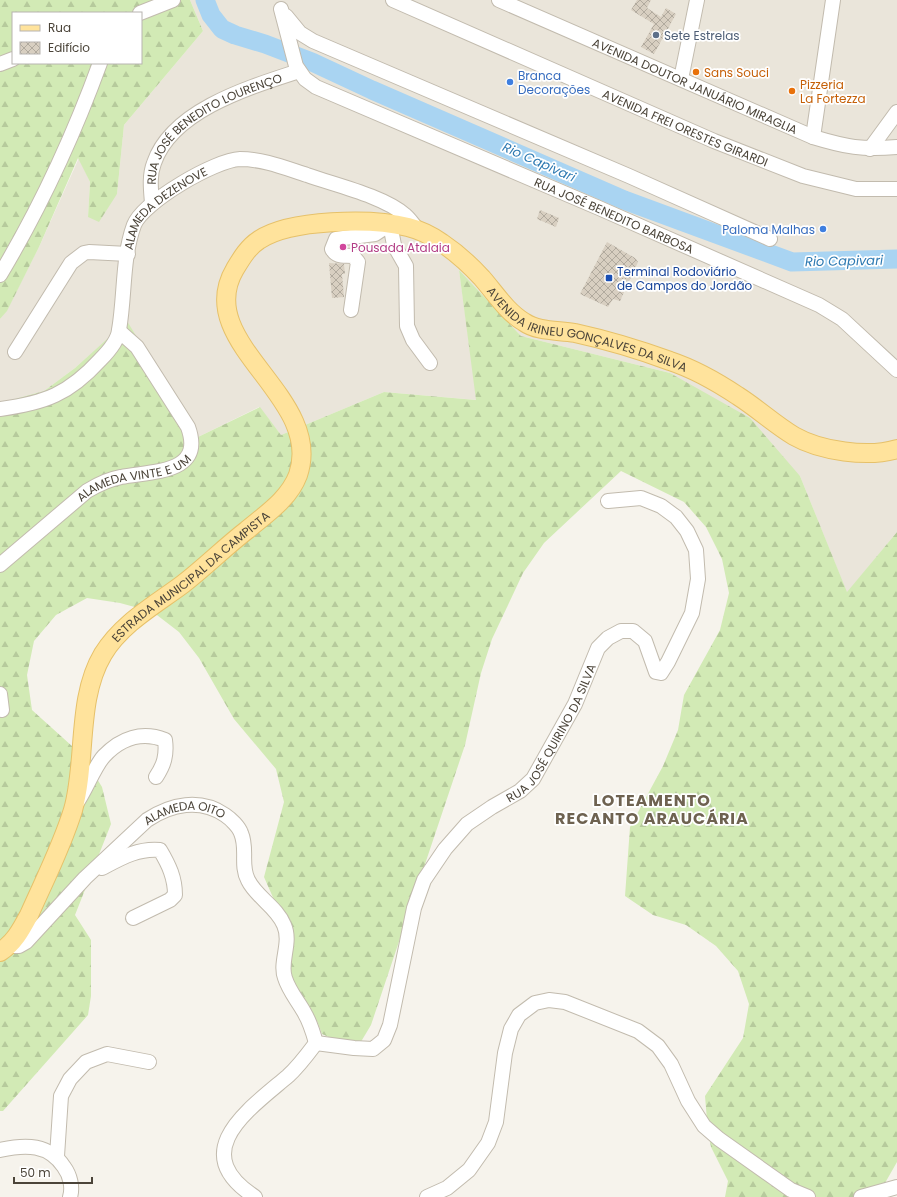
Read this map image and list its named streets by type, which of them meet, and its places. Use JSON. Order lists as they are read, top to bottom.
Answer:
{
  "streets": {
    "main road": ["AVENIDA IRINEU GONÇALVES DA SILVA", "ESTRADA MUNICIPAL DA CAMPISTA"],
    "street": [
      "AVENIDA DOUTOR JANUÁRIO MIRAGLIA",
      "AVENIDA FREI ORESTES GIRARDI",
      "RUA JOSÉ BENEDITO LOURENÇO",
      "ALAMEDA DEZENOVE",
      "RUA JOSÉ BENEDITO BARBOSA",
      "ALAMEDA VINTE E UM",
      "RUA JOSÉ QUIRINO DA SILVA",
      "ALAMEDA OITO"
    ]
  },
  "crossings": [
    ["RUA JOSÉ BENEDITO LOURENÇO", "ALAMEDA DEZENOVE"],
    ["RUA JOSÉ BENEDITO LOURENÇO", "RUA JOSÉ BENEDITO BARBOSA"],
    ["ALAMEDA DEZENOVE", "AVENIDA IRINEU GONÇALVES DA SILVA"],
    ["ALAMEDA DEZENOVE", "ALAMEDA VINTE E UM"],
    ["AVENIDA IRINEU GONÇALVES DA SILVA", "ESTRADA MUNICIPAL DA CAMPISTA"],
    ["ESTRADA MUNICIPAL DA CAMPISTA", "ALAMEDA OITO"],
    ["RUA JOSÉ QUIRINO DA SILVA", "ALAMEDA OITO"]
  ],
  "districts": ["LOTEAMENTO RECANTO ARAUCÁRIA"],
  "water": ["Rio Capivari"],
  "places": {
    "other": [
      "Sete Estrelas",
      "Sans Souci",
      "Branca Decorações",
      "Pizzeria La Fortezza",
      "Paloma Malhas",
      "Pousada Atalaia"
    ],
    "transit": ["Terminal Rodoviário de Campos do Jordão"]
  },
  "legend": ["Rua", "Edifício"],
  "scale_bar": "50 m"
}
